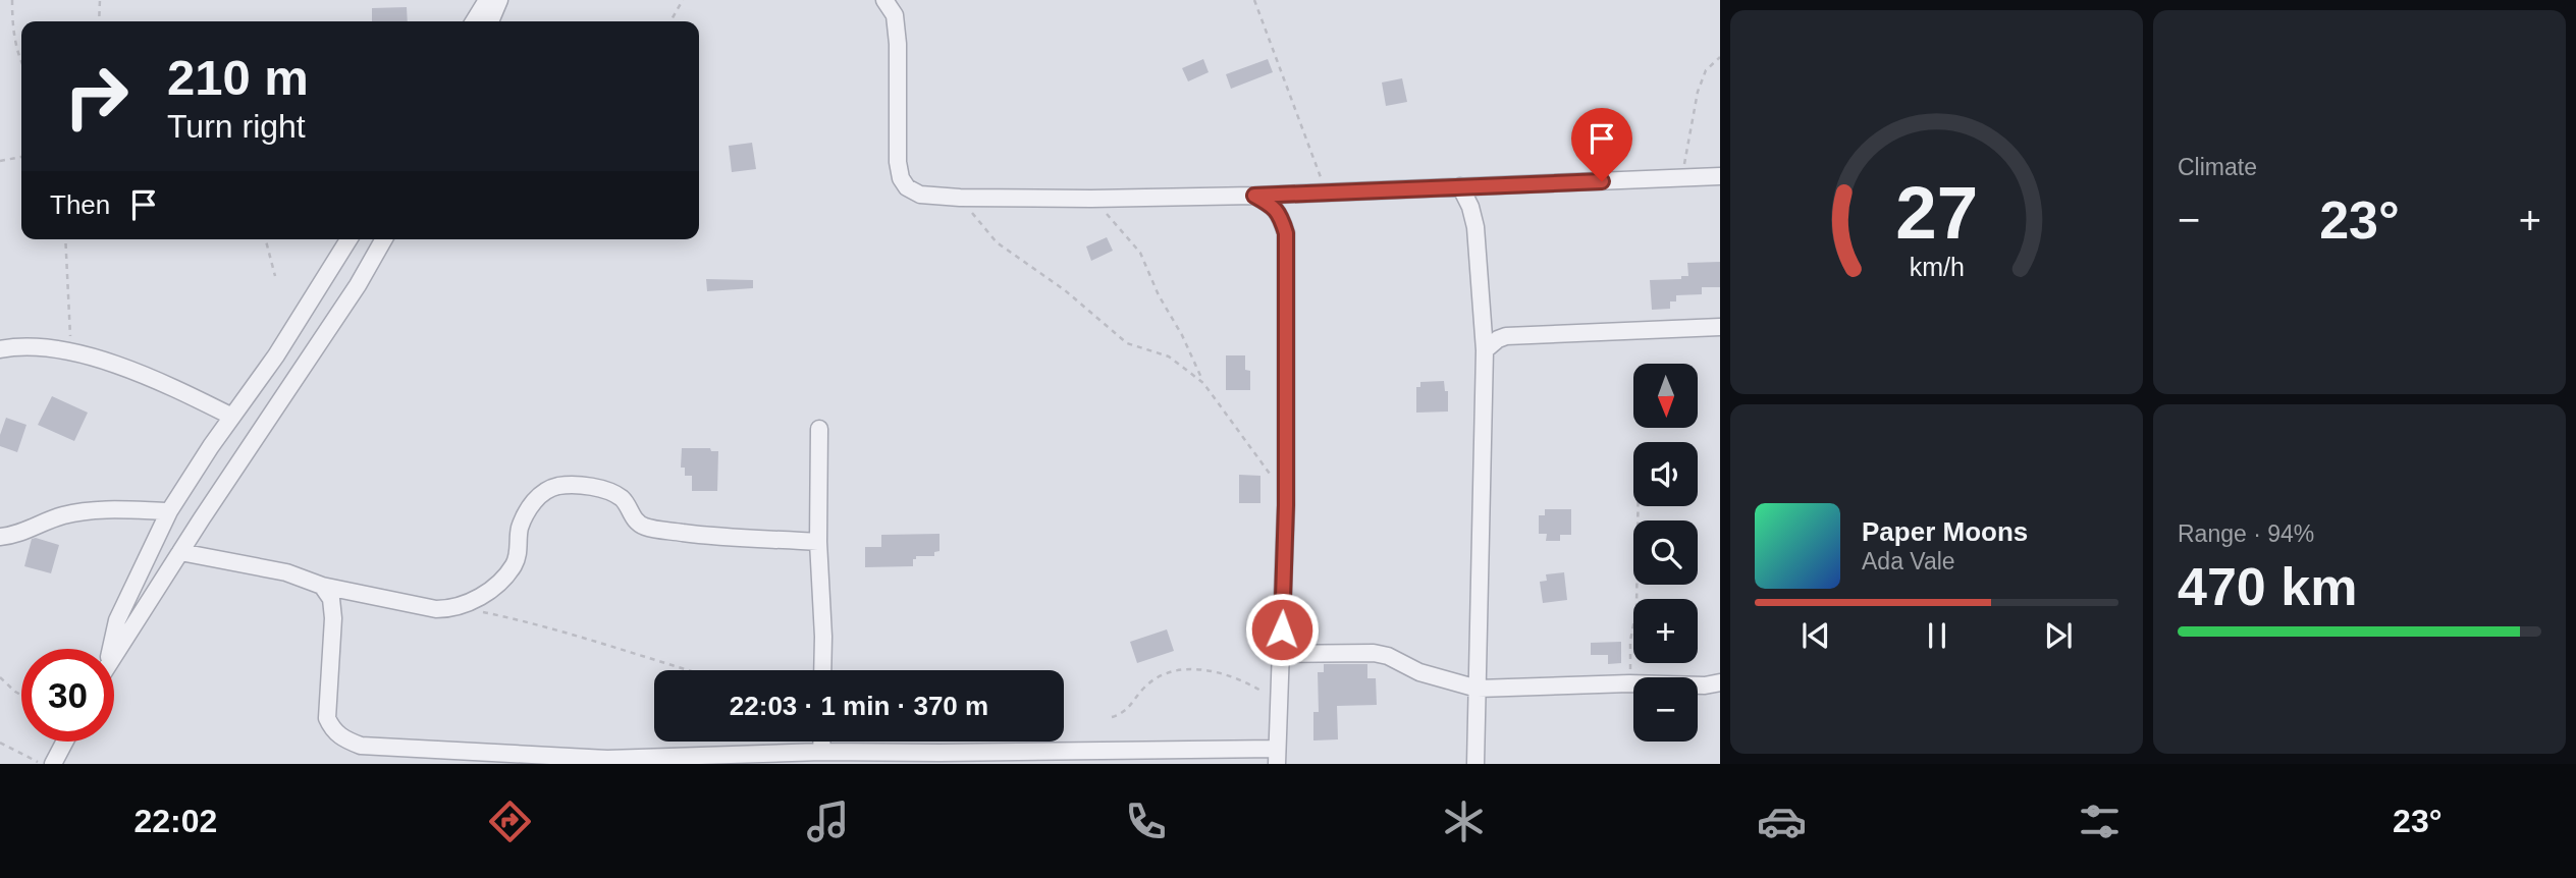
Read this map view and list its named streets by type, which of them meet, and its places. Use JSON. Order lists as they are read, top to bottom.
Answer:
{
  "north": "bottom",
  "page": {
    "tile": [
      "Climate",
      ["Range · 94%", "470 km"]
    ],
    "turn": ["210 m", "Turn right"],
    "then": "Then",
    "heat": ["−", "23°", "+"],
    "map_buttons": ["+", "−"],
    "song": ["Paper Moons", "Ada Vale"],
    "limit": "30",
    "trip": "22:03 · 1 min · 370 m",
    "tabs": ["22:02", "23°"],
    "gauge": ["27", "km/h"]
  }
}
